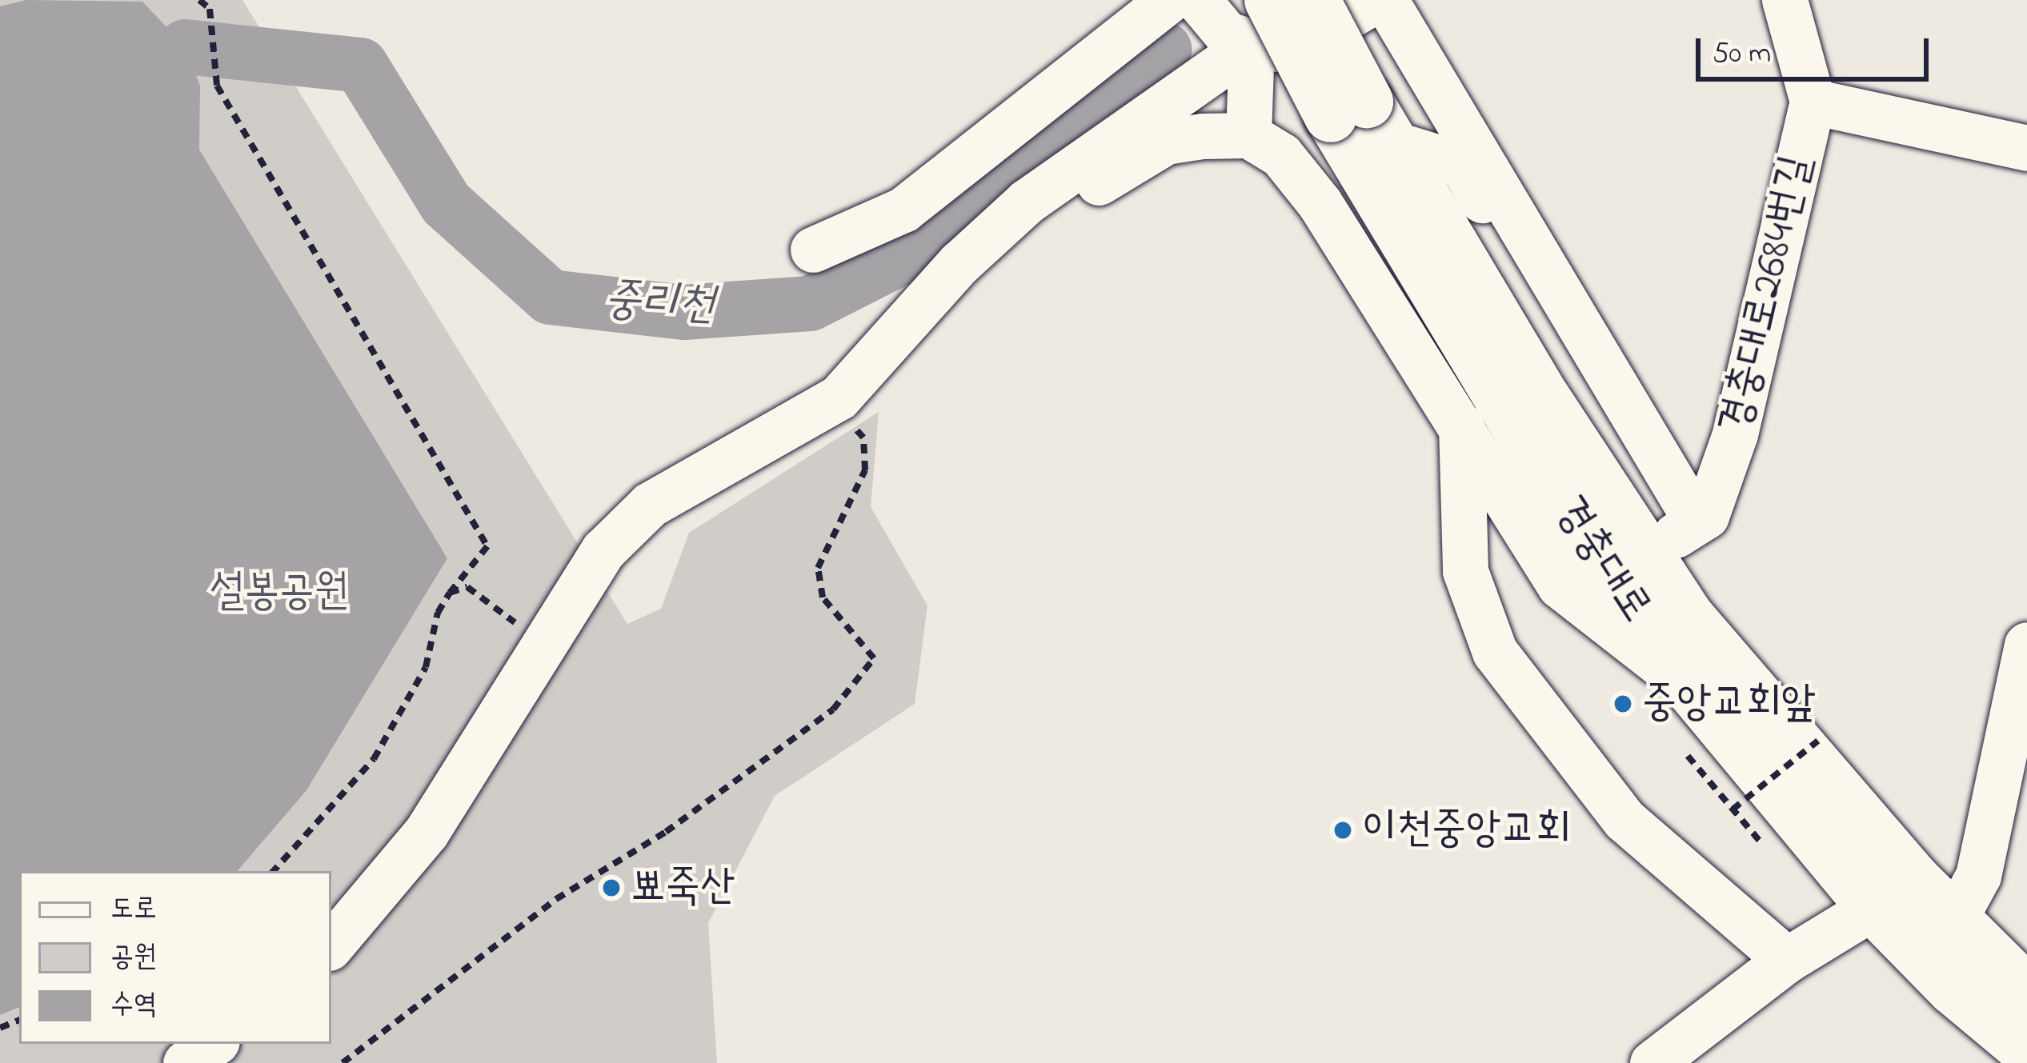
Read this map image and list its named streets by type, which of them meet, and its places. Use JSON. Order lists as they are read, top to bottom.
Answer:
{
  "streets": {
    "main road": ["경충대로"],
    "street": ["경충대로2684번길"]
  },
  "crossings": [
    ["경충대로2684번길", "경충대로"]
  ],
  "water": ["중리천"],
  "parks": ["설봉공원"],
  "places": ["중앙교회앞", "이천중앙교회", "뾰죽산"],
  "legend": ["도로", "공원", "수역"],
  "scale_bar": "50 m"
}
